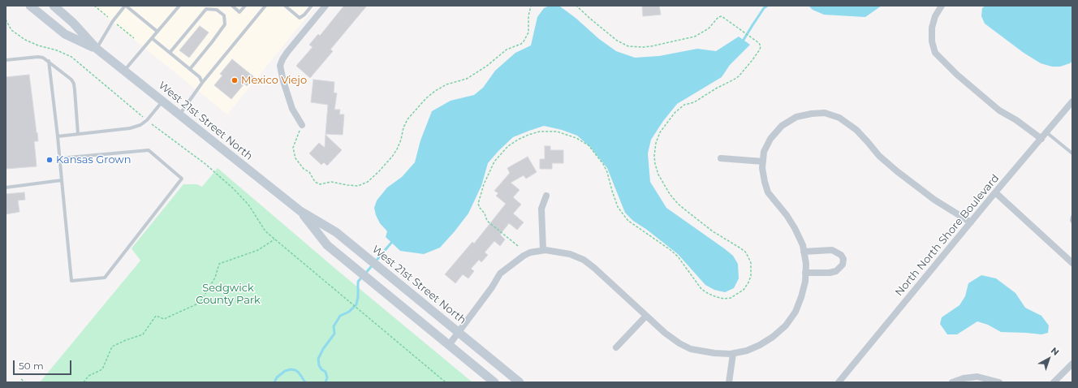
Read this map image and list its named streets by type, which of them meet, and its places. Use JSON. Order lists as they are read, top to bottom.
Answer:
{
  "streets": {
    "main road": ["West 21st Street North"],
    "street": ["North North Shore Boulevard"]
  },
  "parks": ["Sedgwick County Park"],
  "places": ["Mexico Viejo", "Kansas Grown"],
  "scale_bar": "50 m",
  "north": "top right"
}
